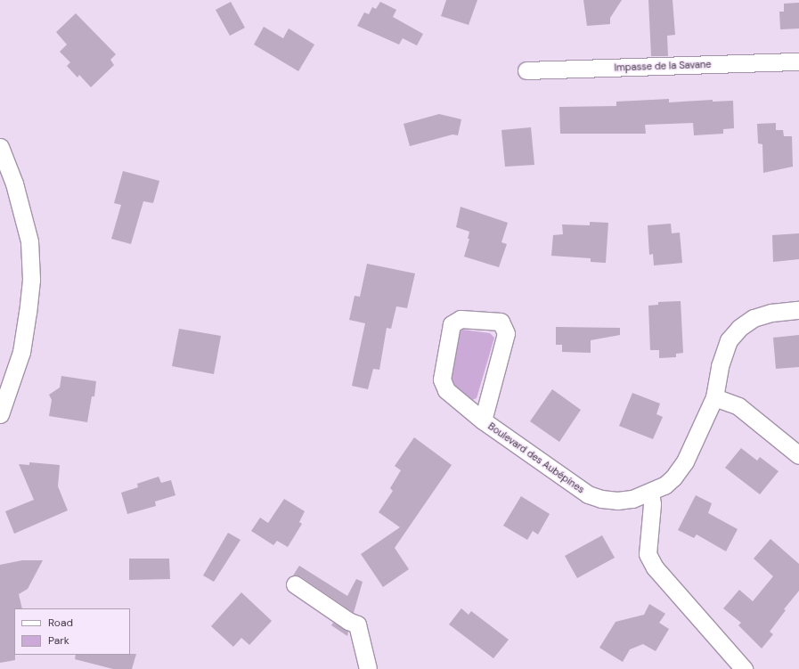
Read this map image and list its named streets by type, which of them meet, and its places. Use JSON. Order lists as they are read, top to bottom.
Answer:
{
  "streets": {
    "street": ["Impasse de la Savane", "Boulevard des Aubépines"]
  },
  "legend": ["Road", "Park"]
}
